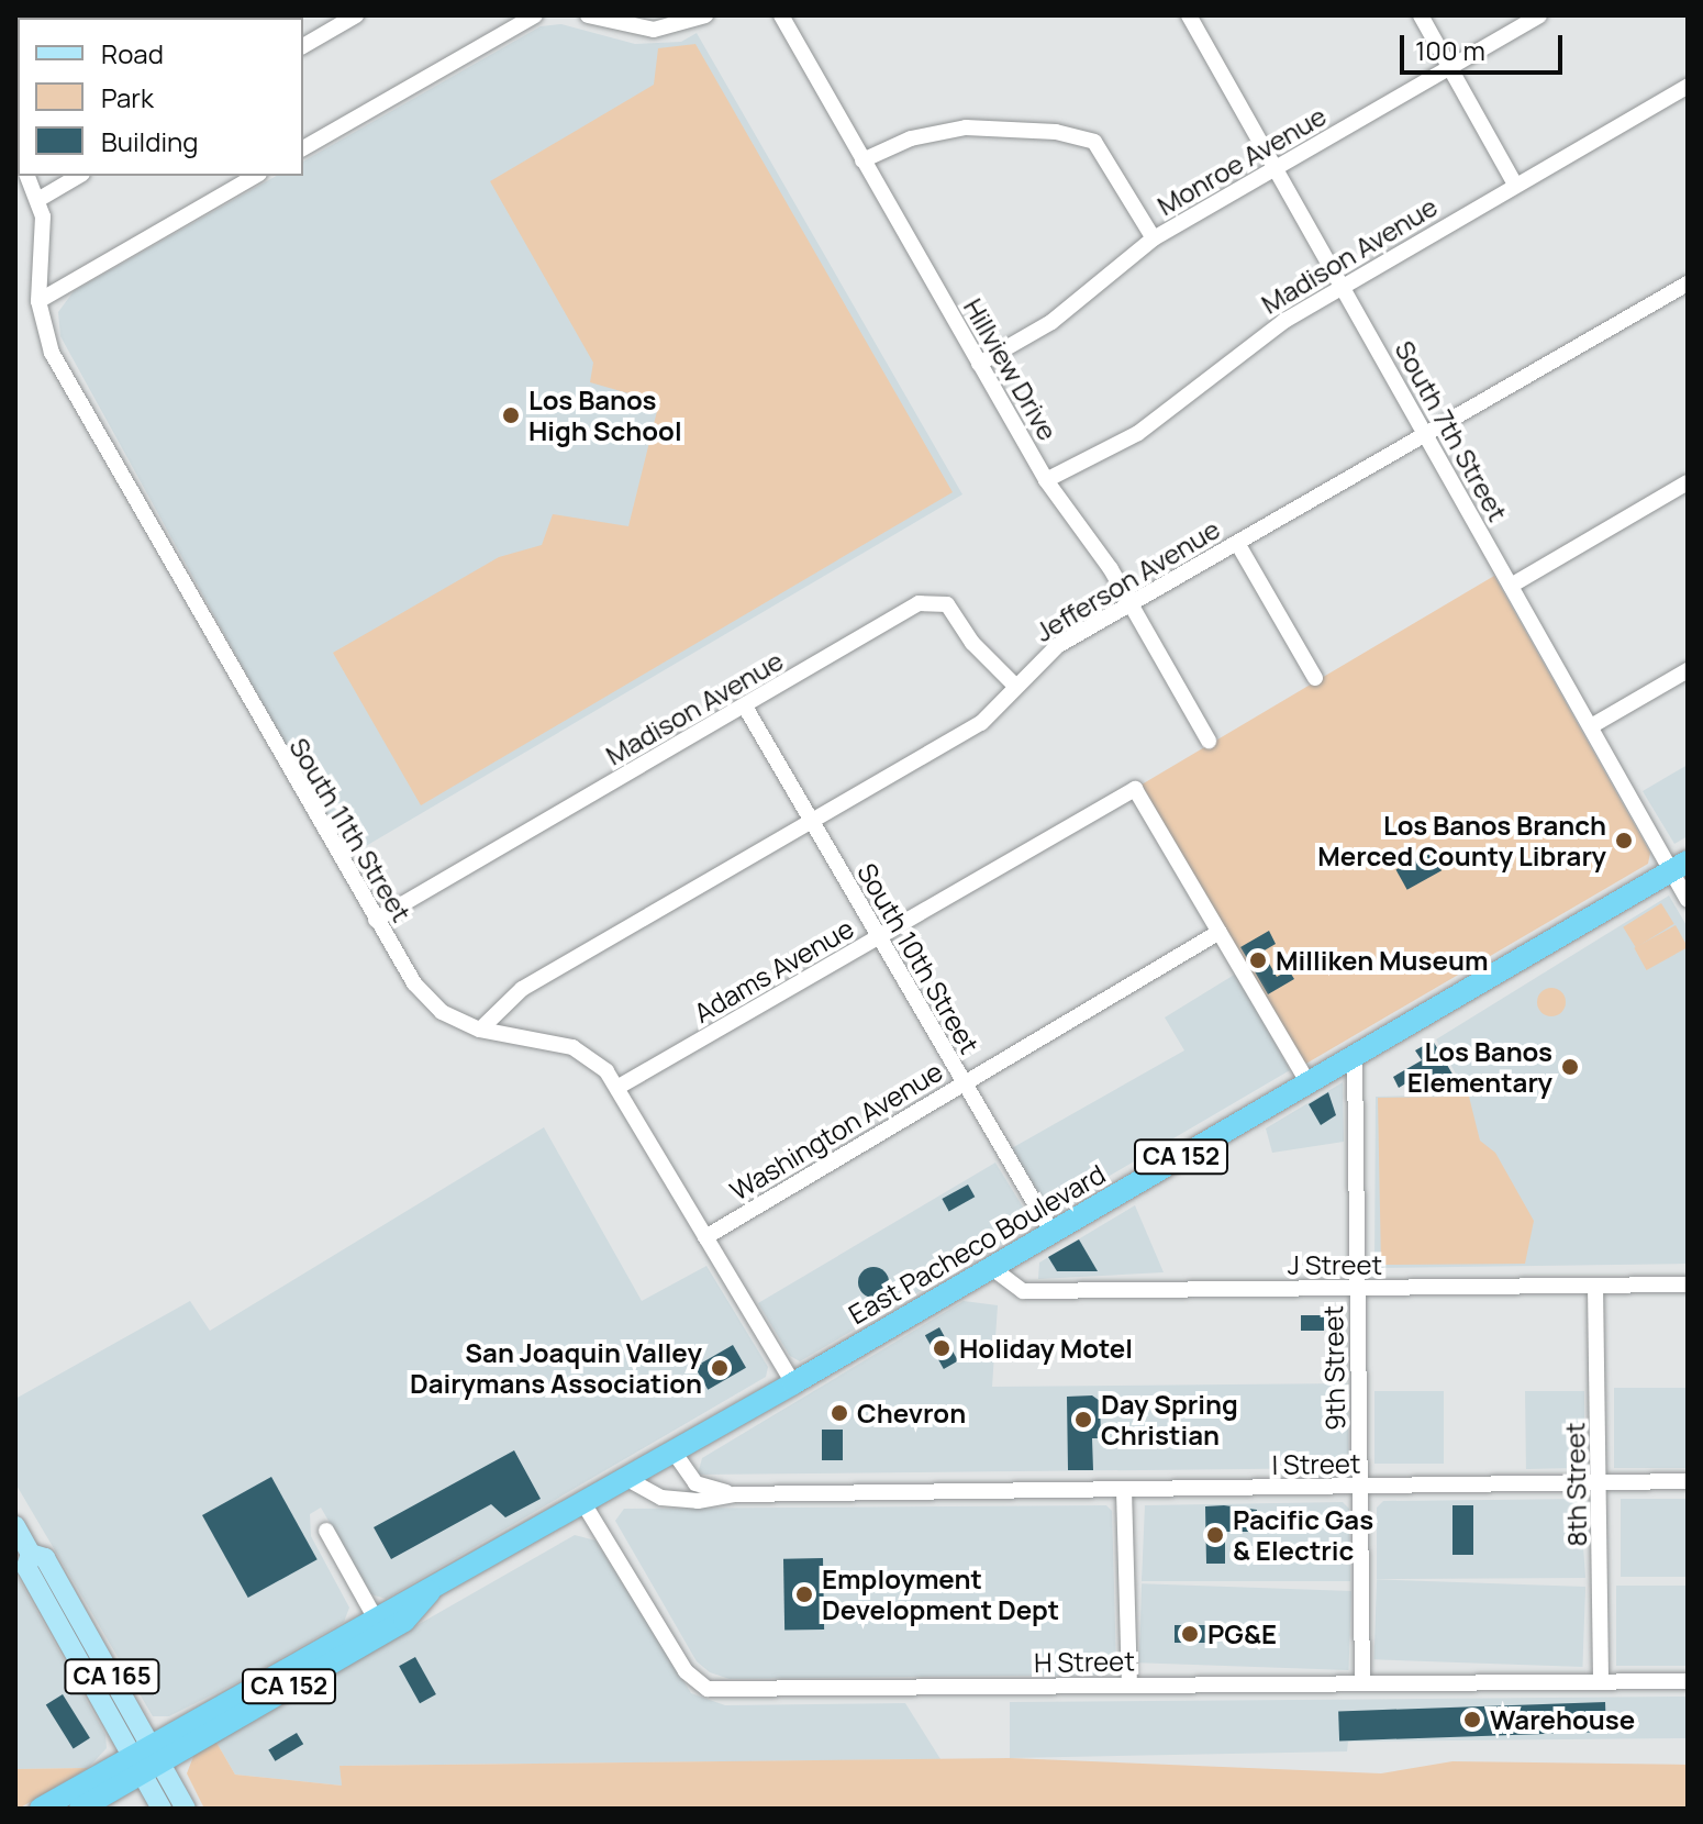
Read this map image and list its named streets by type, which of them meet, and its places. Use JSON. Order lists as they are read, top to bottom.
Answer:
{
  "streets": {
    "highway": ["CA 152", "East Pacheco Boulevard"],
    "main road": ["CA 165"],
    "street": [
      "Monroe Avenue",
      "Madison Avenue",
      "Hillview Drive",
      "South 7th Street",
      "Jefferson Avenue",
      "South 11th Street",
      "South 10th Street",
      "Adams Avenue",
      "Washington Avenue",
      "J Street",
      "9th Street",
      "I Street",
      "8th Street",
      "H Street"
    ]
  },
  "crossings": [
    ["Monroe Avenue", "Hillview Drive"],
    ["Monroe Avenue", "South 7th Street"],
    ["Madison Avenue", "Hillview Drive"],
    ["Madison Avenue", "South 7th Street"],
    ["Madison Avenue", "Jefferson Avenue"],
    ["Madison Avenue", "South 11th Street"],
    ["Madison Avenue", "South 10th Street"],
    ["Hillview Drive", "Jefferson Avenue"],
    ["South 7th Street", "Jefferson Avenue"],
    ["South 7th Street", "East Pacheco Boulevard"],
    ["Jefferson Avenue", "South 11th Street"],
    ["Jefferson Avenue", "South 10th Street"],
    ["South 11th Street", "Adams Avenue"],
    ["South 11th Street", "Washington Avenue"],
    ["South 11th Street", "East Pacheco Boulevard"],
    ["South 10th Street", "Adams Avenue"],
    ["South 10th Street", "Washington Avenue"],
    ["South 10th Street", "East Pacheco Boulevard"],
    ["Adams Avenue", "Washington Avenue"],
    ["East Pacheco Boulevard", "J Street"],
    ["East Pacheco Boulevard", "9th Street"],
    ["East Pacheco Boulevard", "I Street"],
    ["East Pacheco Boulevard", "H Street"],
    ["East Pacheco Boulevard", "CA 165"],
    ["J Street", "9th Street"],
    ["J Street", "8th Street"],
    ["9th Street", "I Street"],
    ["9th Street", "H Street"],
    ["I Street", "8th Street"],
    ["8th Street", "H Street"]
  ],
  "places": [
    "Los Banos High School",
    "Los Banos Branch Merced County Library",
    "Milliken Museum",
    "Los Banos Elementary",
    "Holiday Motel",
    "San Joaquin Valley Dairymans Association",
    "Chevron",
    "Day Spring Christian",
    "Pacific Gas & Electric",
    "Employment Development Dept",
    "PG&E",
    "Warehouse"
  ],
  "legend": ["Road", "Park", "Building"],
  "scale_bar": "100 m"
}
